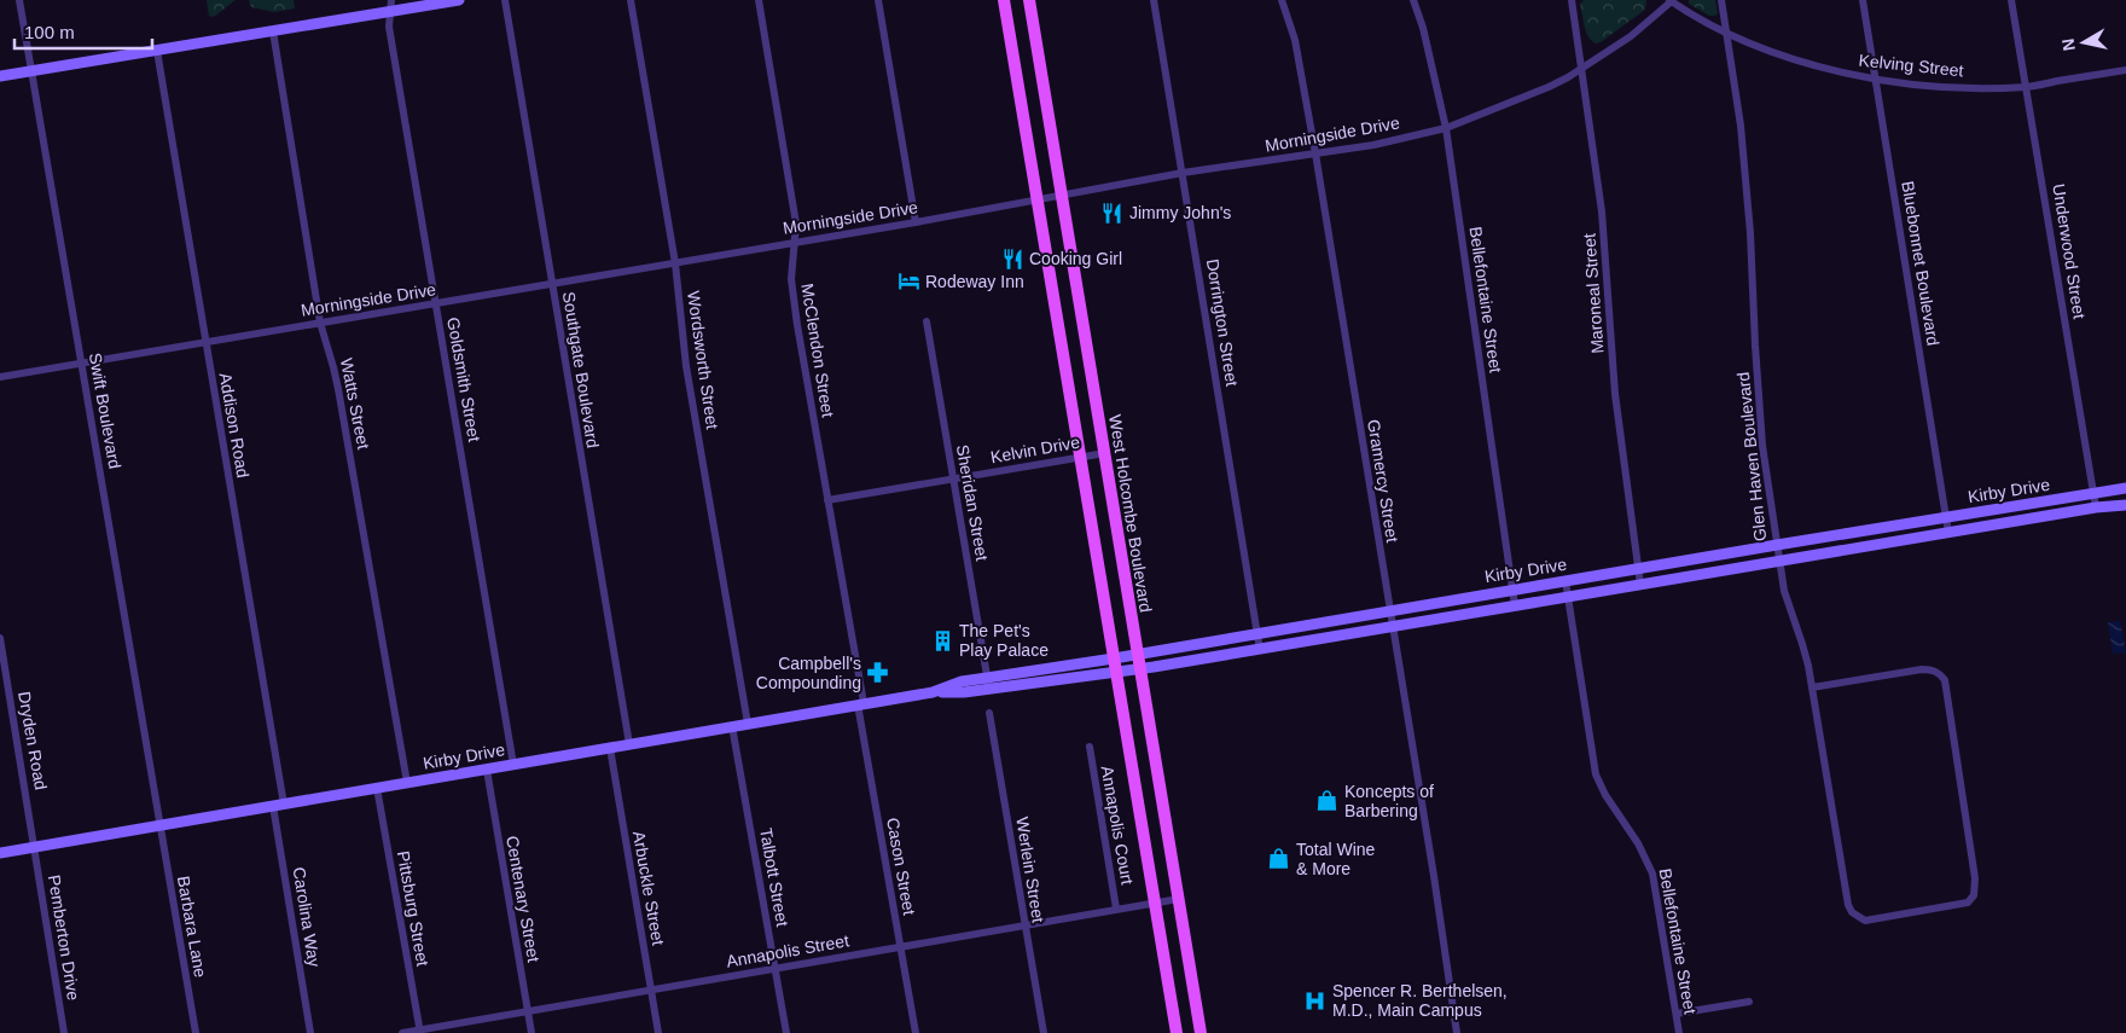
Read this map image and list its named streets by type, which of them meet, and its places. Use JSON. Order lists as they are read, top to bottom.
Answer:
{
  "streets": {
    "main road": ["Kirby Drive", "West Holcombe Boulevard"],
    "street": [
      "Kelving Street",
      "Morningside Drive",
      "Underwood Street",
      "Bluebonnet Boulevard",
      "Maroneal Street",
      "Bellefontaine Street",
      "Dorrington Street",
      "McClendon Street",
      "Wordsworth Street",
      "Southgate Boulevard",
      "Goldsmith Street",
      "Watts Street",
      "Swift Boulevard",
      "Addison Road",
      "Kelvin Drive",
      "Glen Haven Boulevard",
      "Gramercy Street",
      "Sheridan Street",
      "Dryden Road",
      "Annapolis Court",
      "Cason Street",
      "Werlein Street",
      "Talbott Street",
      "Arbuckle Street",
      "Centenary Street",
      "Pittsburg Street",
      "Carolina Way",
      "Barbara Lane",
      "Pemberton Drive",
      "Annapolis Street"
    ]
  },
  "crossings": [
    ["Kelving Street", "Morningside Drive"],
    ["Kelving Street", "Underwood Street"],
    ["Kelving Street", "Bluebonnet Boulevard"],
    ["Kelving Street", "Glen Haven Boulevard"],
    ["Morningside Drive", "Maroneal Street"],
    ["Morningside Drive", "Bellefontaine Street"],
    ["Morningside Drive", "Dorrington Street"],
    ["Morningside Drive", "McClendon Street"],
    ["Morningside Drive", "Wordsworth Street"],
    ["Morningside Drive", "Southgate Boulevard"],
    ["Morningside Drive", "Goldsmith Street"],
    ["Morningside Drive", "Watts Street"],
    ["Morningside Drive", "Swift Boulevard"],
    ["Morningside Drive", "Addison Road"],
    ["Morningside Drive", "Gramercy Street"],
    ["Morningside Drive", "West Holcombe Boulevard"],
    ["Underwood Street", "Kirby Drive"],
    ["Bluebonnet Boulevard", "Kirby Drive"],
    ["Maroneal Street", "Kirby Drive"],
    ["Bellefontaine Street", "Kirby Drive"],
    ["Dorrington Street", "Kirby Drive"],
    ["McClendon Street", "Kelvin Drive"],
    ["McClendon Street", "Kirby Drive"],
    ["McClendon Street", "Cason Street"],
    ["Wordsworth Street", "Kirby Drive"],
    ["Southgate Boulevard", "Kirby Drive"],
    ["Goldsmith Street", "Kirby Drive"],
    ["Watts Street", "Kirby Drive"],
    ["Swift Boulevard", "Kirby Drive"],
    ["Swift Boulevard", "Barbara Lane"],
    ["Addison Road", "Kirby Drive"],
    ["Addison Road", "Carolina Way"],
    ["Kelvin Drive", "Sheridan Street"],
    ["Kelvin Drive", "West Holcombe Boulevard"],
    ["Glen Haven Boulevard", "Kirby Drive"],
    ["Gramercy Street", "Kirby Drive"],
    ["Kirby Drive", "Sheridan Street"],
    ["Kirby Drive", "West Holcombe Boulevard"],
    ["Kirby Drive", "Dryden Road"],
    ["Kirby Drive", "Cason Street"],
    ["Kirby Drive", "Talbott Street"],
    ["Kirby Drive", "Arbuckle Street"],
    ["Kirby Drive", "Centenary Street"],
    ["Kirby Drive", "Pittsburg Street"],
    ["Kirby Drive", "Carolina Way"],
    ["Kirby Drive", "Barbara Lane"],
    ["Kirby Drive", "Pemberton Drive"],
    ["West Holcombe Boulevard", "Annapolis Street"],
    ["Dryden Road", "Pemberton Drive"],
    ["Annapolis Court", "Annapolis Street"],
    ["Cason Street", "Annapolis Street"],
    ["Werlein Street", "Annapolis Street"],
    ["Talbott Street", "Annapolis Street"],
    ["Arbuckle Street", "Annapolis Street"],
    ["Centenary Street", "Annapolis Street"],
    ["Pittsburg Street", "Annapolis Street"]
  ],
  "places": {
    "restaurant": ["Jimmy John's", "Cooking Girl"],
    "hotel": ["Rodeway Inn"],
    "building": ["The Pet's Play Palace"],
    "pharmacy": ["Campbell's Compounding"],
    "shop": ["Koncepts of Barbering", "Total Wine & More"],
    "hospital": ["Spencer R. Berthelsen, M.D., Main Campus"]
  },
  "scale_bar": "100 m",
  "north": "left"
}
